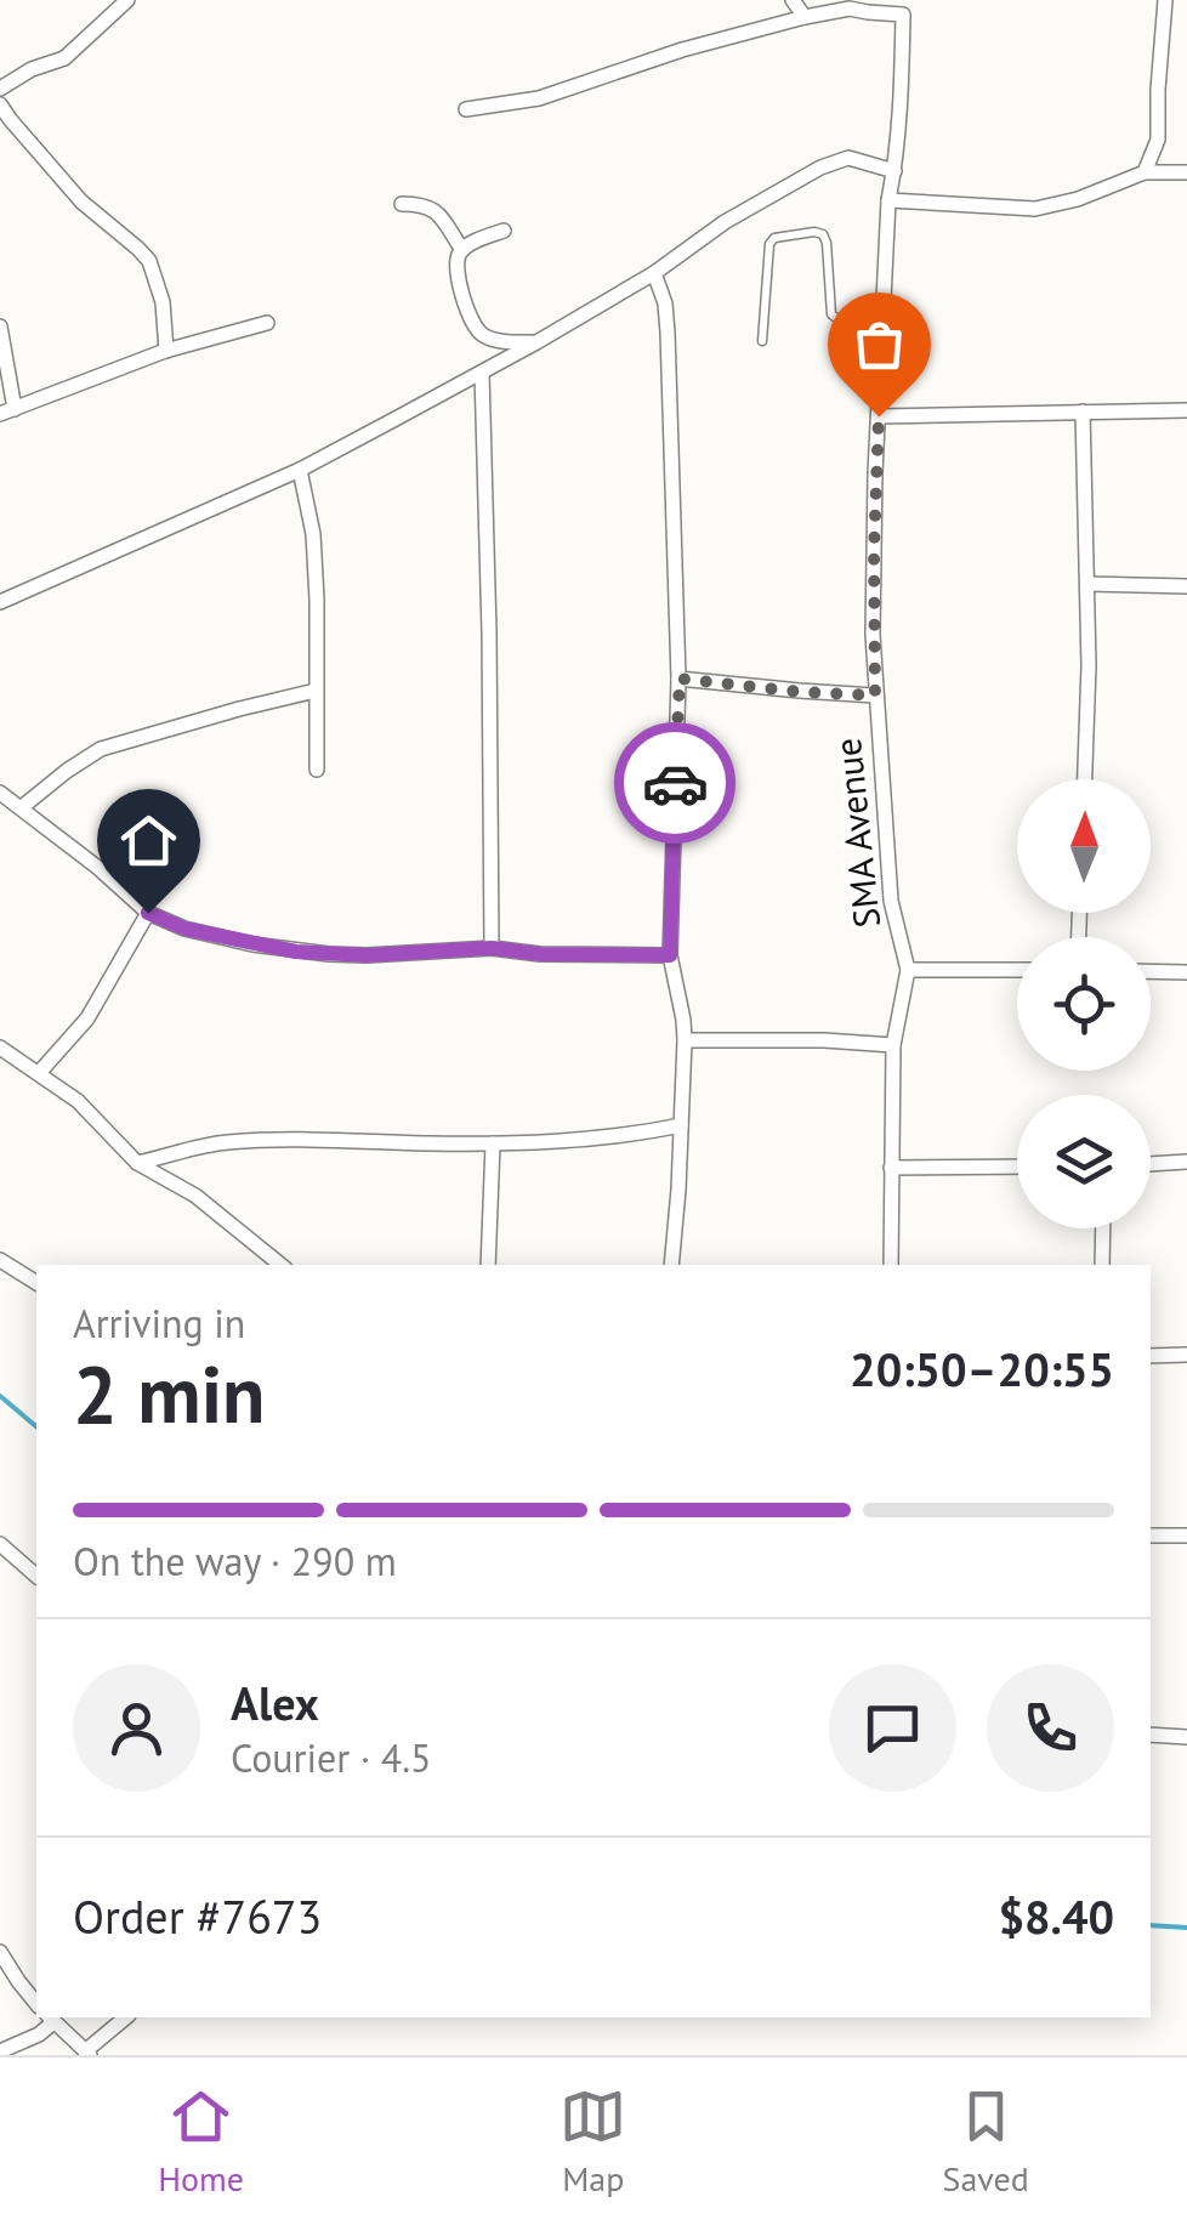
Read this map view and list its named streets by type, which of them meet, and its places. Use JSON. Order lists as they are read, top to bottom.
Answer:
{
  "streets": {
    "street": ["SMA Avenue"]
  },
  "north": "top",
  "page": {
    "heading": ["2 min", "Arriving in", "20:50–20:55"],
    "panel": [
      "Alex",
      "Courier · 4.5",
      "Order #7673",
      "$8.40"
    ],
    "bar": "On the way · 290 m",
    "tabs": ["Home", "Map", "Saved"]
  }
}
